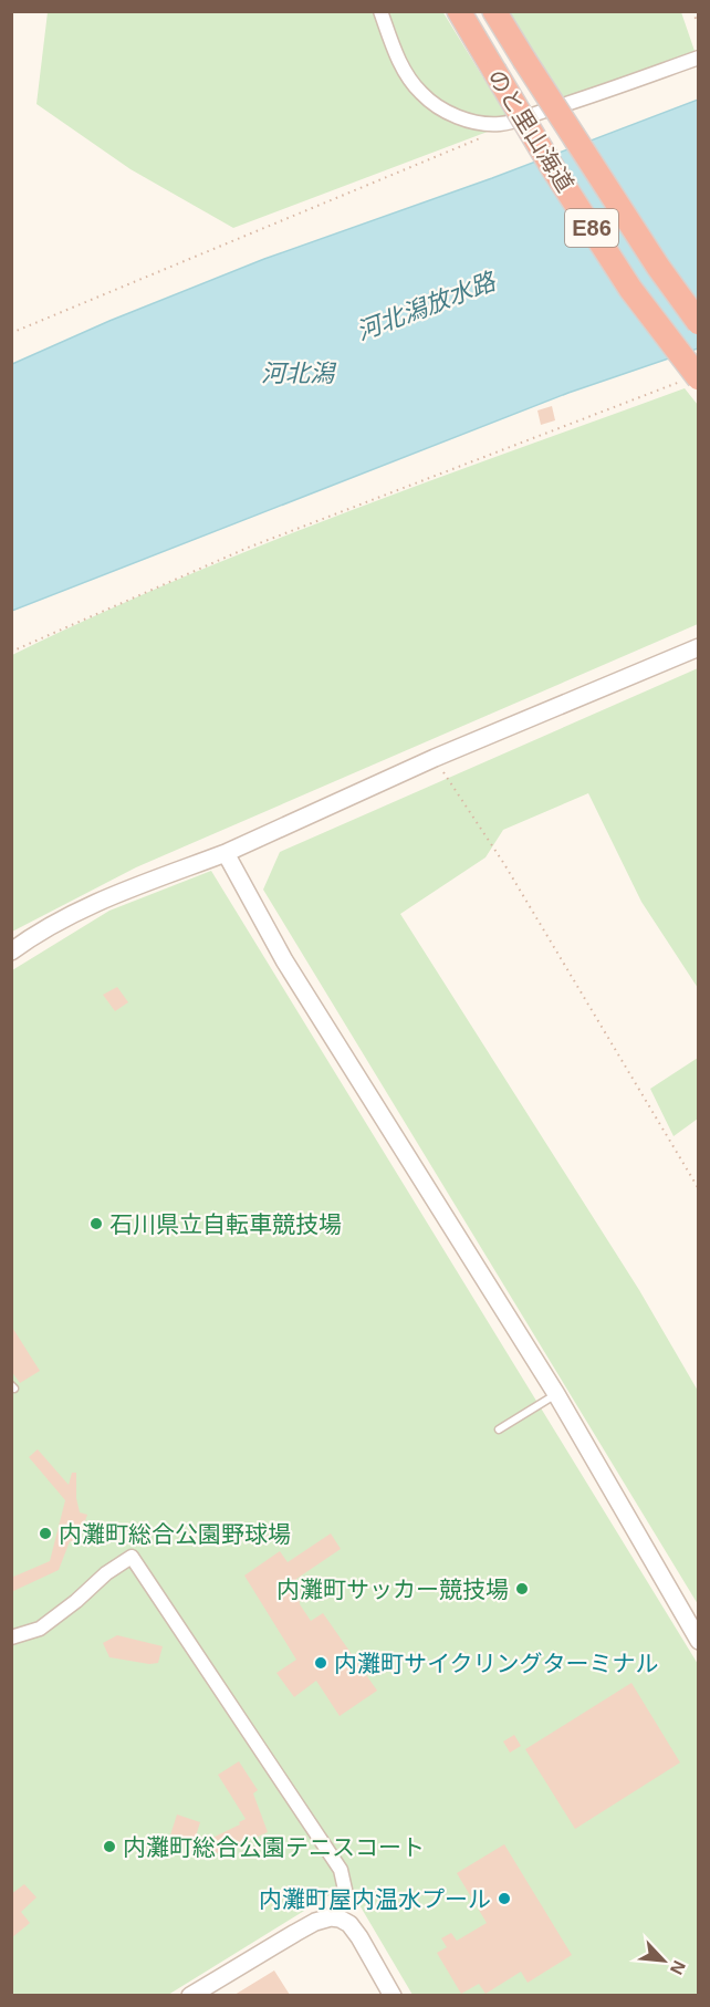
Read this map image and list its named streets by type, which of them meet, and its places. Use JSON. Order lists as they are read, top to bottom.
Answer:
{
  "streets": {
    "highway": ["のと里山海道", "E86"]
  },
  "water": ["河北潟放水路", "河北潟"],
  "places": [
    "石川県立自転車競技場",
    "内灘町総合公園野球場",
    "内灘町サッカー競技場",
    "内灘町サイクリングターミナル",
    "内灘町総合公園テニスコート",
    "内灘町屋内温水プール"
  ],
  "north": "bottom right"
}
